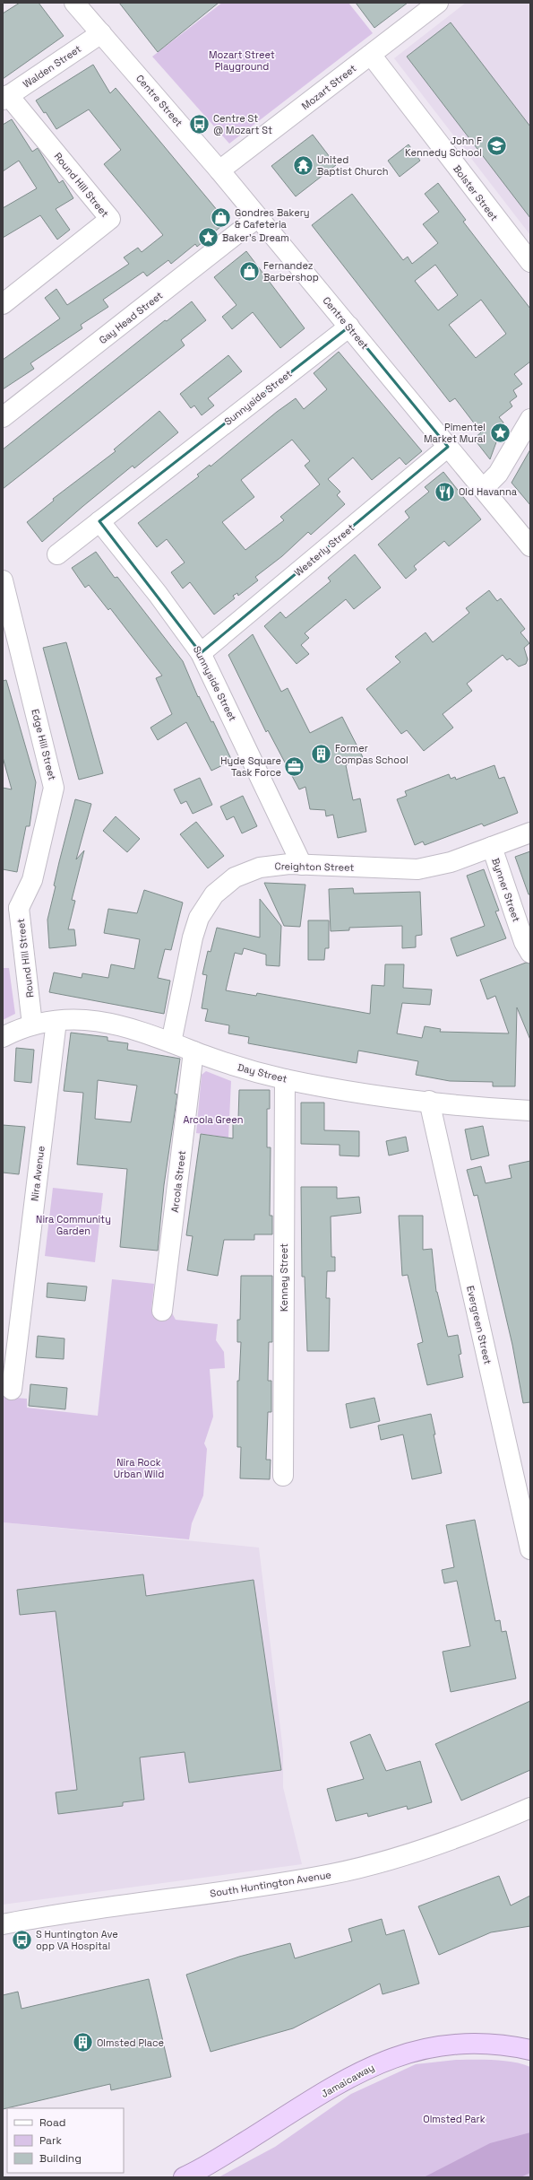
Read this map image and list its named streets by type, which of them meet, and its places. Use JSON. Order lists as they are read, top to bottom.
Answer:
{
  "streets": {
    "highway": ["Jamaicaway"],
    "street": [
      "Walden Street",
      "Mozart Street",
      "Centre Street",
      "Round Hill Street",
      "Bolster Street",
      "Gay Head Street",
      "Sunnyside Street",
      "Westerly Street",
      "Edge Hill Street",
      "Creighton Street",
      "Bynner Street",
      "Day Street",
      "Nira Avenue",
      "Arcola Street",
      "Kenney Street",
      "Evergreen Street",
      "South Huntington Avenue"
    ]
  },
  "crossings": [
    ["Walden Street", "Centre Street"],
    ["Walden Street", "Round Hill Street"],
    ["Mozart Street", "Centre Street"],
    ["Mozart Street", "Bolster Street"],
    ["Centre Street", "Gay Head Street"],
    ["Centre Street", "Sunnyside Street"],
    ["Centre Street", "Westerly Street"],
    ["Round Hill Street", "Edge Hill Street"],
    ["Round Hill Street", "Day Street"],
    ["Sunnyside Street", "Westerly Street"],
    ["Sunnyside Street", "Creighton Street"],
    ["Creighton Street", "Bynner Street"],
    ["Creighton Street", "Day Street"],
    ["Day Street", "Nira Avenue"],
    ["Day Street", "Arcola Street"],
    ["Day Street", "Kenney Street"],
    ["Day Street", "Evergreen Street"]
  ],
  "parks": [
    "Mozart Street Playground",
    "Arcola Green",
    "Nira Community Garden",
    "Nira Rock Urban Wild",
    "Olmsted Park"
  ],
  "places": {
    "bus stop": ["Centre St @ Mozart St", "S Huntington Ave opp VA Hospital"],
    "school or university": ["John F Kennedy School"],
    "temple": ["United Baptist Church"],
    "shop": ["Gondres Bakery & Cafeteria", "Fernandez Barbershop"],
    "place": ["Baker's Dream", "Pimentel Market Mural"],
    "restaurant": ["Old Havanna"],
    "building": ["Former Compas School", "Olmsted Place"],
    "office": ["Hyde Square Task Force"]
  },
  "legend": ["Road", "Park", "Building"]
}
